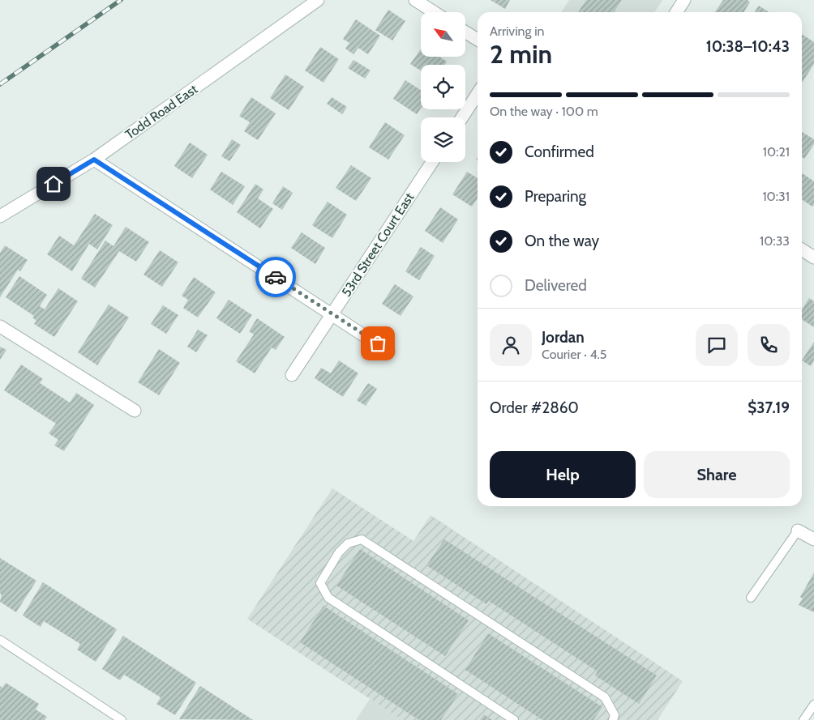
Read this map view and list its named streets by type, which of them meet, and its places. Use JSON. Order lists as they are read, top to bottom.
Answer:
{
  "streets": {
    "street": ["Todd Road East", "53rd Street Court East"]
  },
  "north": "top left",
  "page": {
    "heading": ["2 min", "Arriving in", "10:38–10:43"],
    "panel": [
      "Jordan",
      "Courier · 4.5",
      "Order #2860",
      "$37.19"
    ],
    "bar": "On the way · 100 m",
    "list": [
      ["Confirmed", "10:21"],
      ["Preparing", "10:31"],
      ["On the way", "10:33"],
      "Delivered"
    ],
    "buttons": ["Help", "Share"]
  }
}
